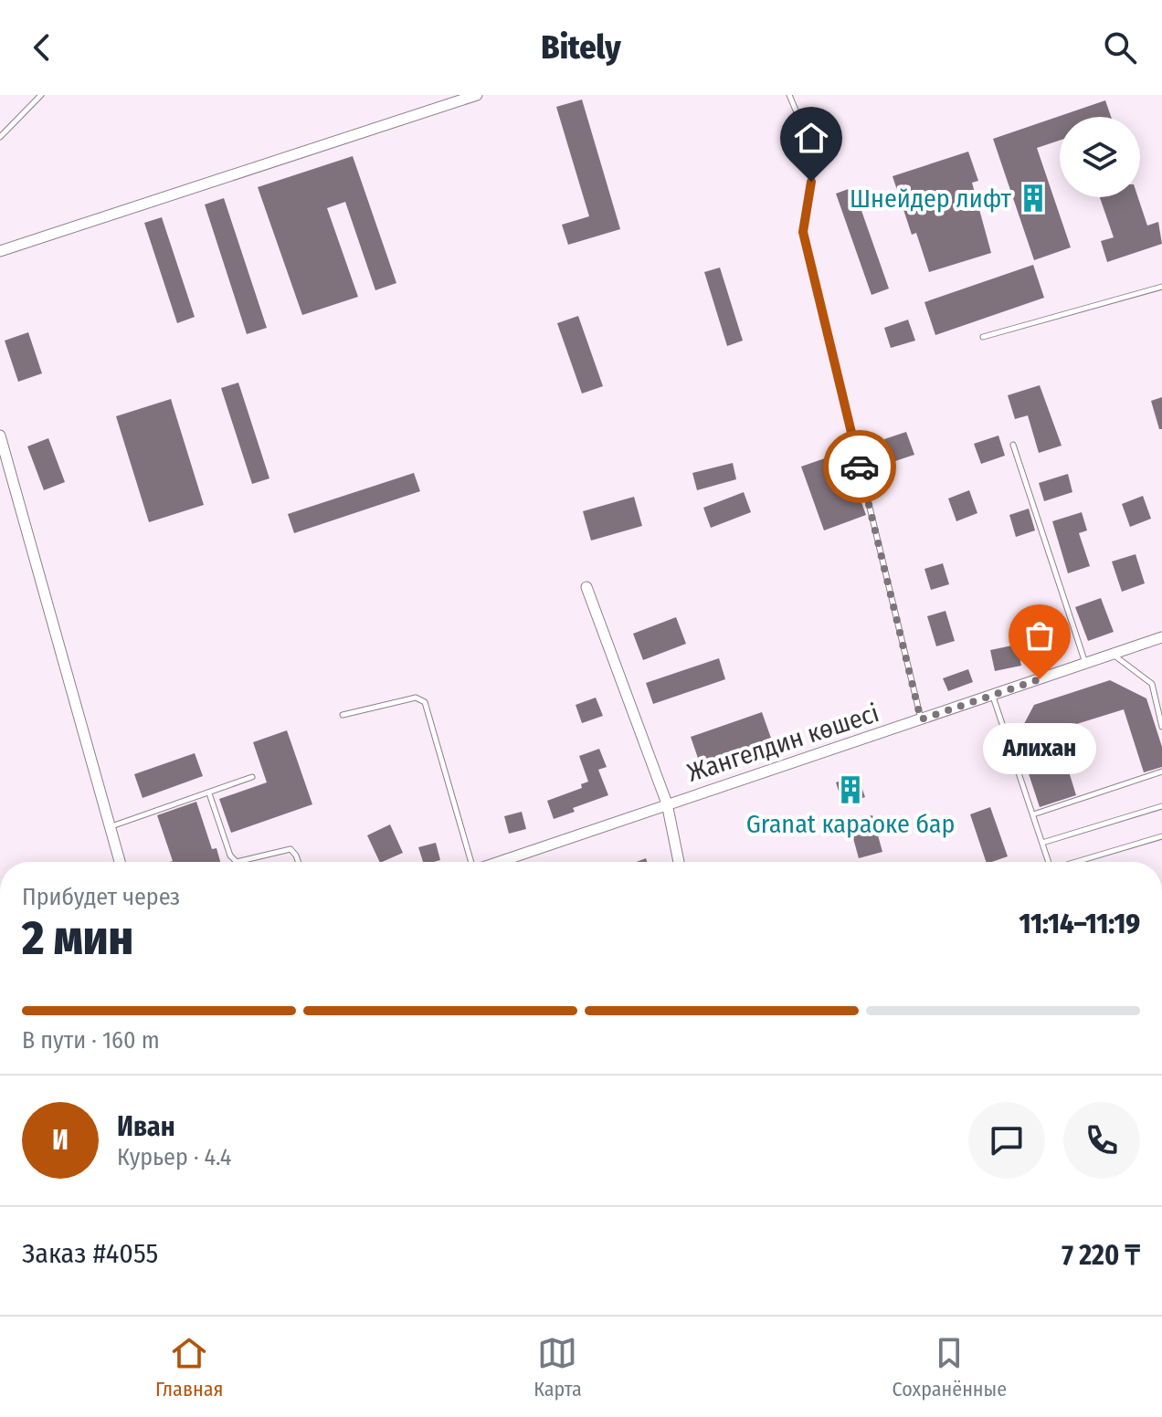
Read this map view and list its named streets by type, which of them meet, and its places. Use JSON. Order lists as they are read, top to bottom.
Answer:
{
  "streets": {
    "street": ["Жангелдин көшесі"]
  },
  "places": {
    "building": ["Шнейдер лифт", "Granat караоке бар"],
    "other": ["Алихан"]
  },
  "page": {
    "header": "Bitely",
    "bubble": "Алихан",
    "heading": ["2 мин", "Прибудет через", "11:14–11:19"],
    "panel": [
      "Иван",
      "Курьер · 4.4",
      "Заказ #4055",
      "7 220 ₸"
    ],
    "bar": "В пути · 160 m",
    "round": "И",
    "tabs": ["Главная", "Карта", "Сохранённые"]
  }
}
